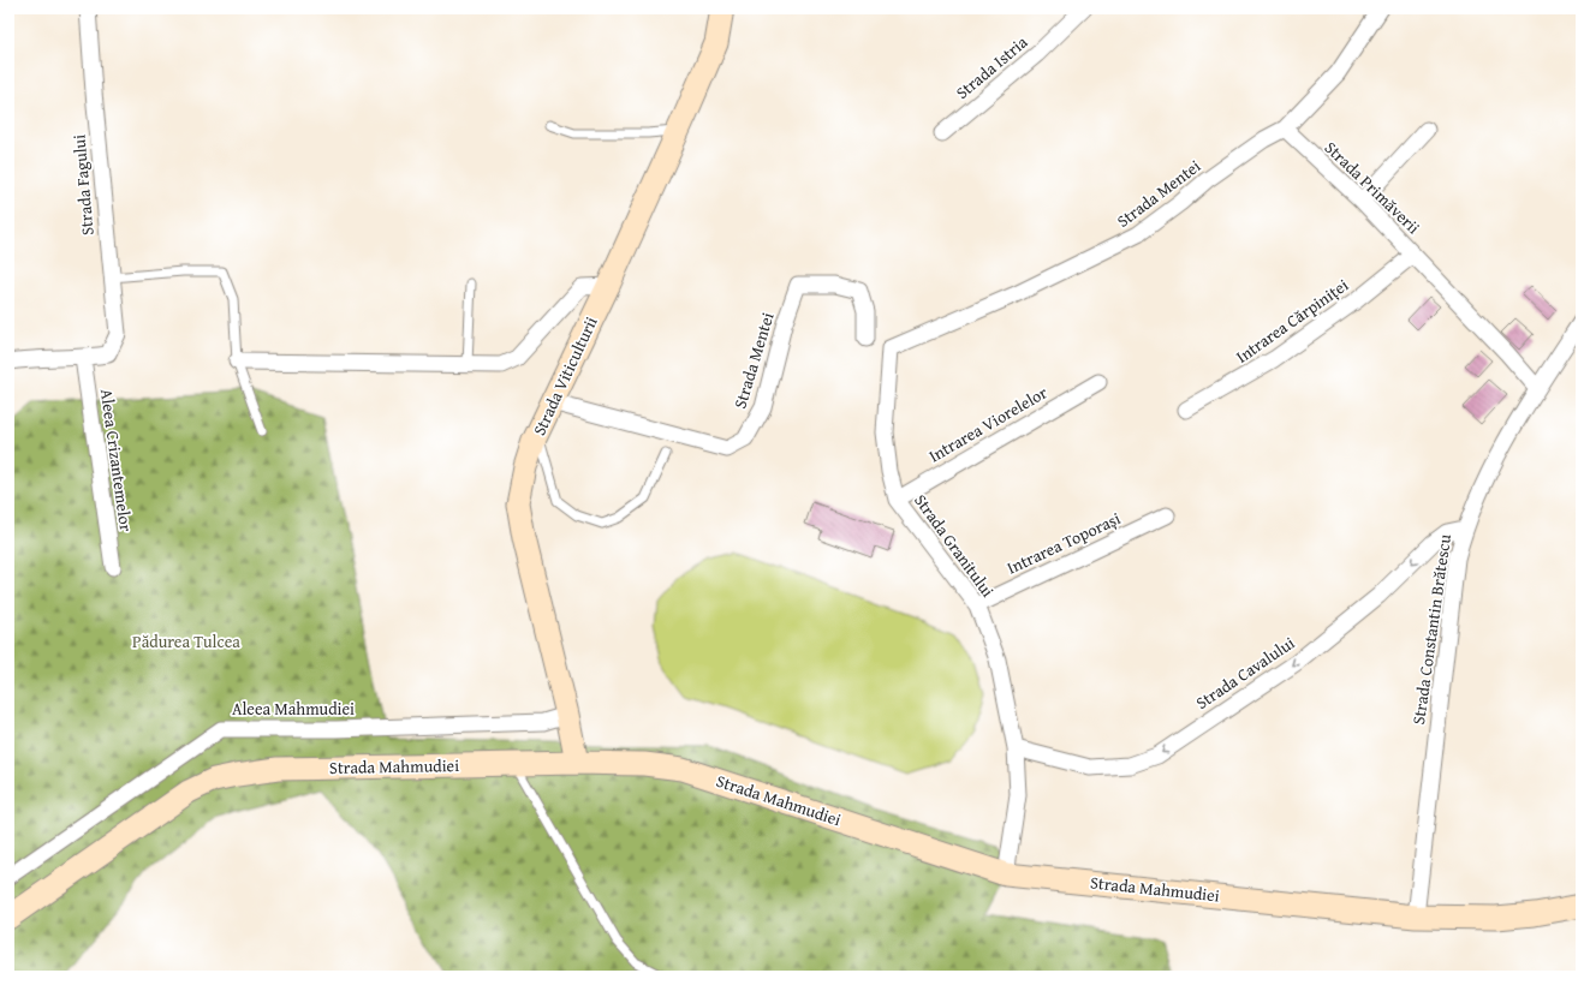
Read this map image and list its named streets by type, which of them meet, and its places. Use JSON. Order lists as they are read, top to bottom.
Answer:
{
  "streets": {
    "main road": ["Strada Viticulturii", "Strada Mahmudiei"],
    "street": [
      "Strada Istria",
      "Strada Fagului",
      "Strada Primăverii",
      "Strada Mentei",
      "Intrarea Cărpiniței",
      "Intrarea Viorelelor",
      "Aleea Crizantemelor",
      "Intrarea Toporași",
      "Strada Granitului",
      "Strada Constantin Brătescu",
      "Strada Cavalului",
      "Aleea Mahmudiei"
    ]
  },
  "crossings": [
    ["Strada Fagului", "Aleea Crizantemelor"],
    ["Strada Primăverii", "Strada Mentei"],
    ["Strada Primăverii", "Intrarea Cărpiniței"],
    ["Strada Primăverii", "Strada Constantin Brătescu"],
    ["Strada Mentei", "Strada Viticulturii"],
    ["Strada Mentei", "Strada Granitului"],
    ["Strada Viticulturii", "Aleea Mahmudiei"],
    ["Strada Viticulturii", "Strada Mahmudiei"],
    ["Intrarea Viorelelor", "Strada Granitului"],
    ["Intrarea Toporași", "Strada Granitului"],
    ["Strada Granitului", "Strada Cavalului"],
    ["Strada Granitului", "Strada Mahmudiei"],
    ["Strada Constantin Brătescu", "Strada Cavalului"],
    ["Strada Constantin Brătescu", "Strada Mahmudiei"]
  ],
  "one_way": ["Strada Cavalului"],
  "parks": ["Pădurea Tulcea"]
}
